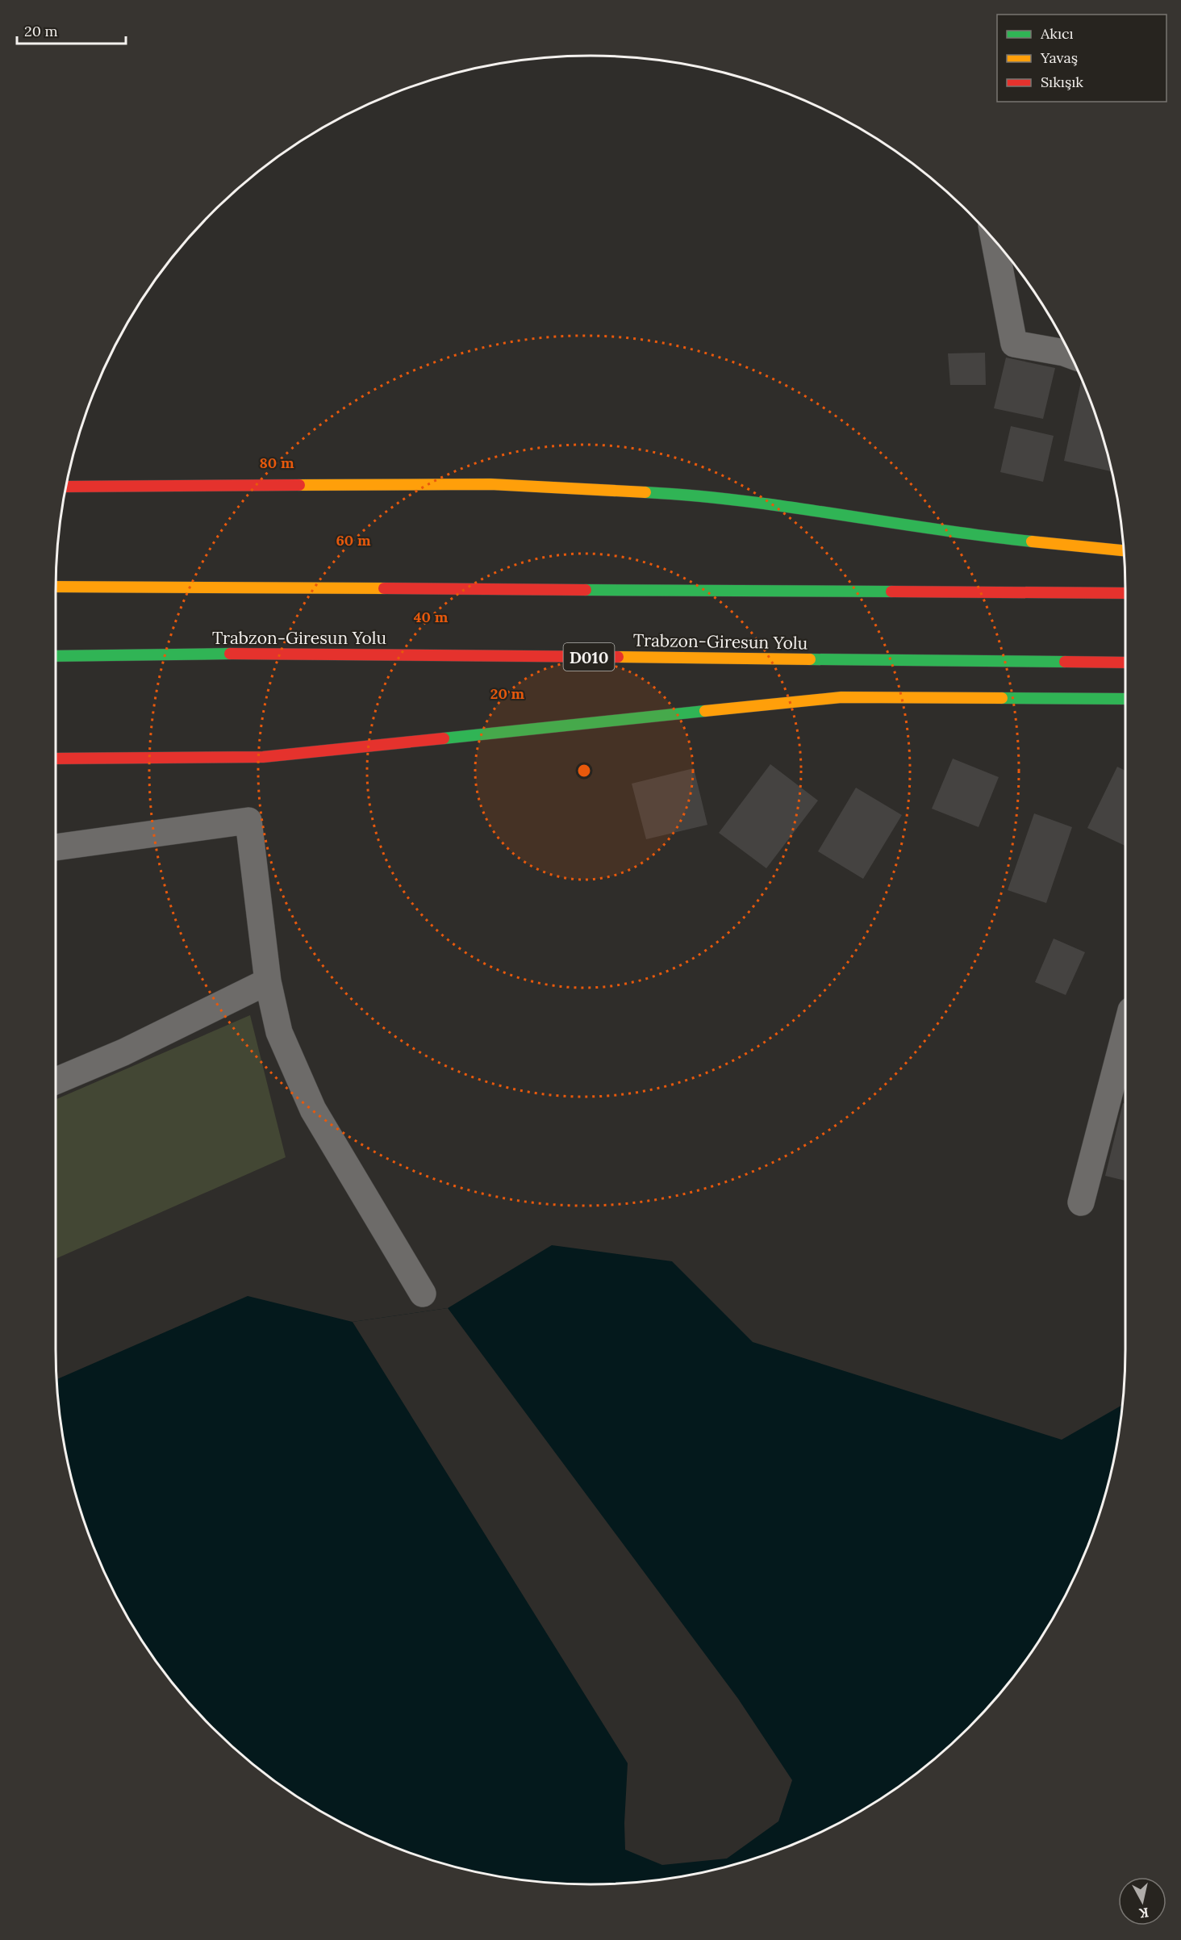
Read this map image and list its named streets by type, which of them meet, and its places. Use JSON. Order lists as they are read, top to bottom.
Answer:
{
  "streets": {
    "highway": ["Trabzon-Giresun Yolu", "D010"]
  },
  "legend": ["Akıcı", "Yavaş", "Sıkışık"],
  "scale_bar": "20 m",
  "north": "bottom",
  "rings": [
    "80 m",
    "60 m",
    "40 m",
    "20 m"
  ]
}
